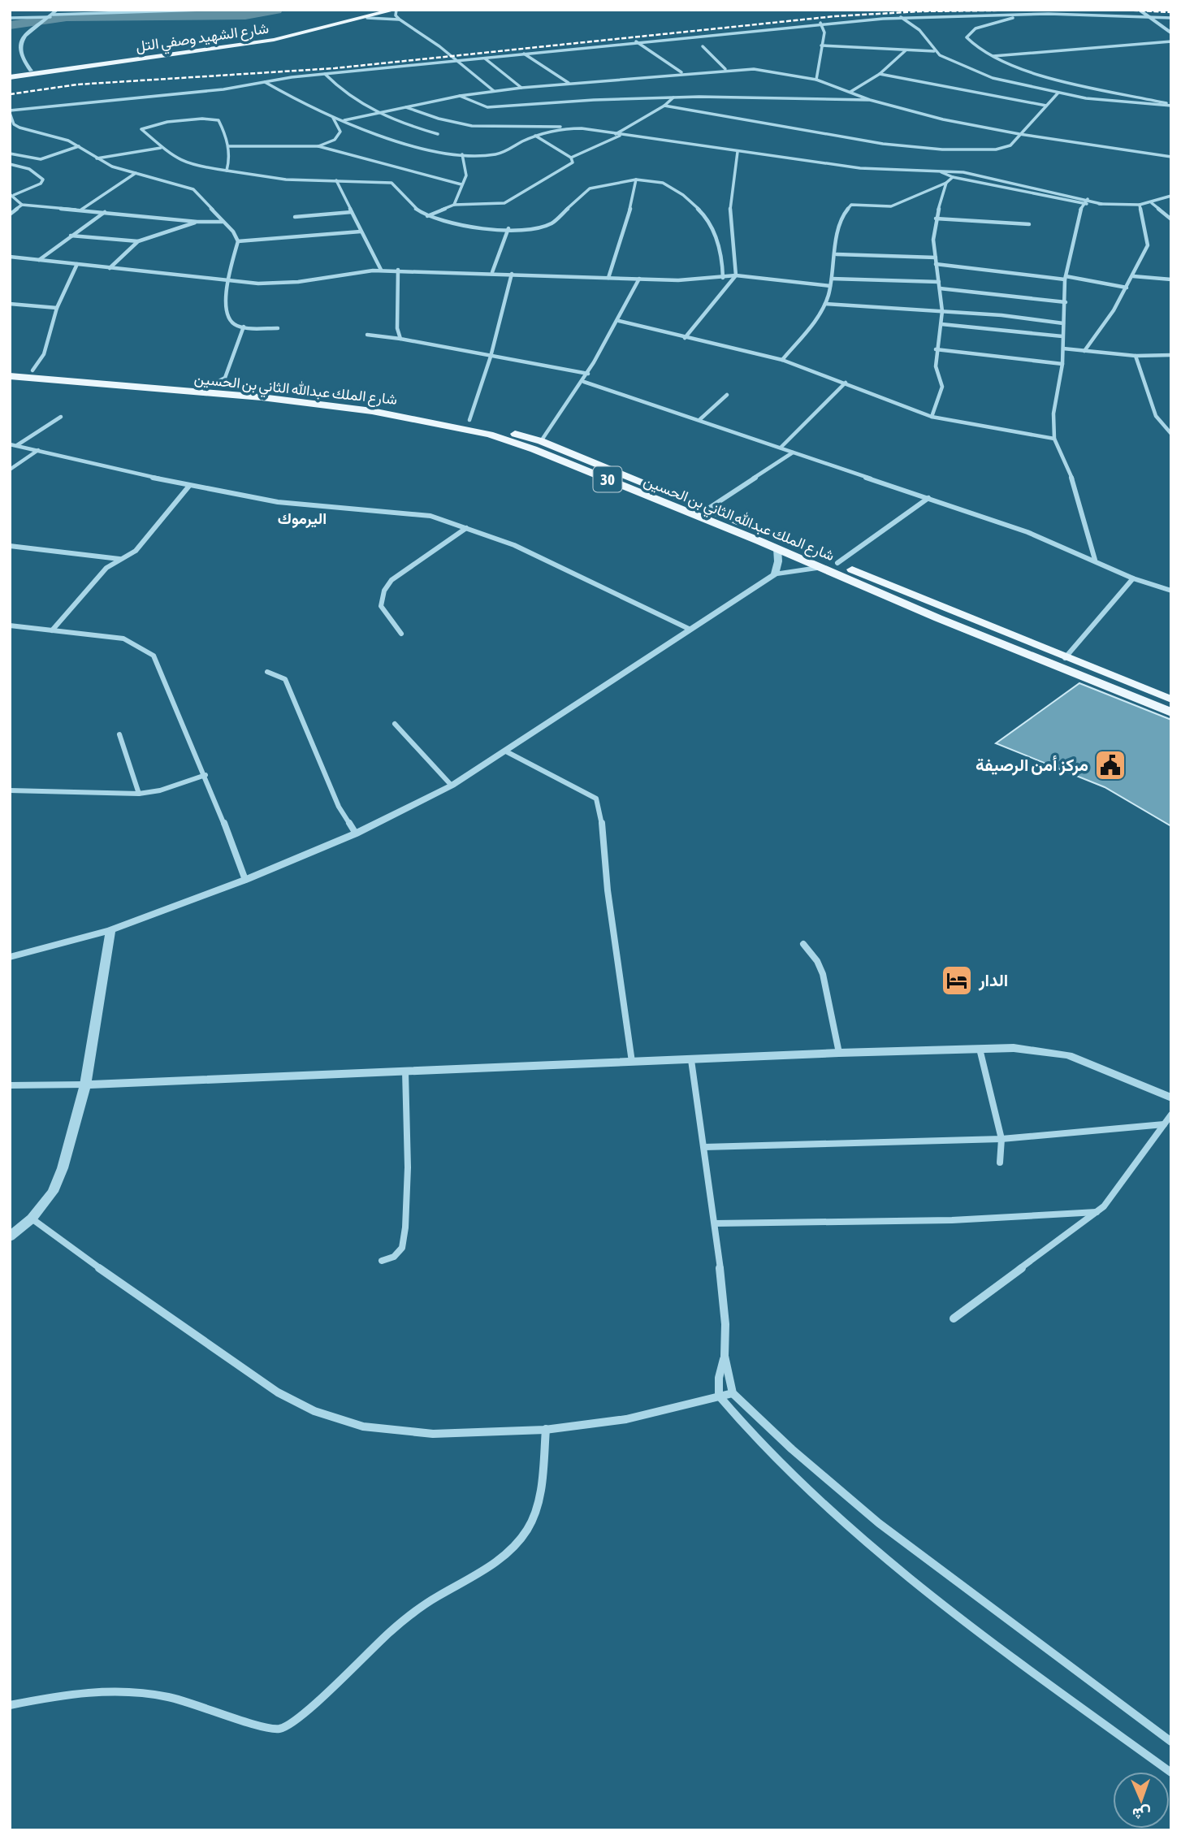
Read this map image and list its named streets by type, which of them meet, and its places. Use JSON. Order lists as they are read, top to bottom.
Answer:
{
  "streets": {
    "main road": ["شارع الشهيد وصفي التل", "شارع الملك عبدالله الثاني بن الحسين", "30"]
  },
  "districts": ["اليرموك"],
  "places": {
    "public building": ["مركز أمن الرصيفة"],
    "hotel": ["الدار"]
  },
  "north": "bottom"
}
